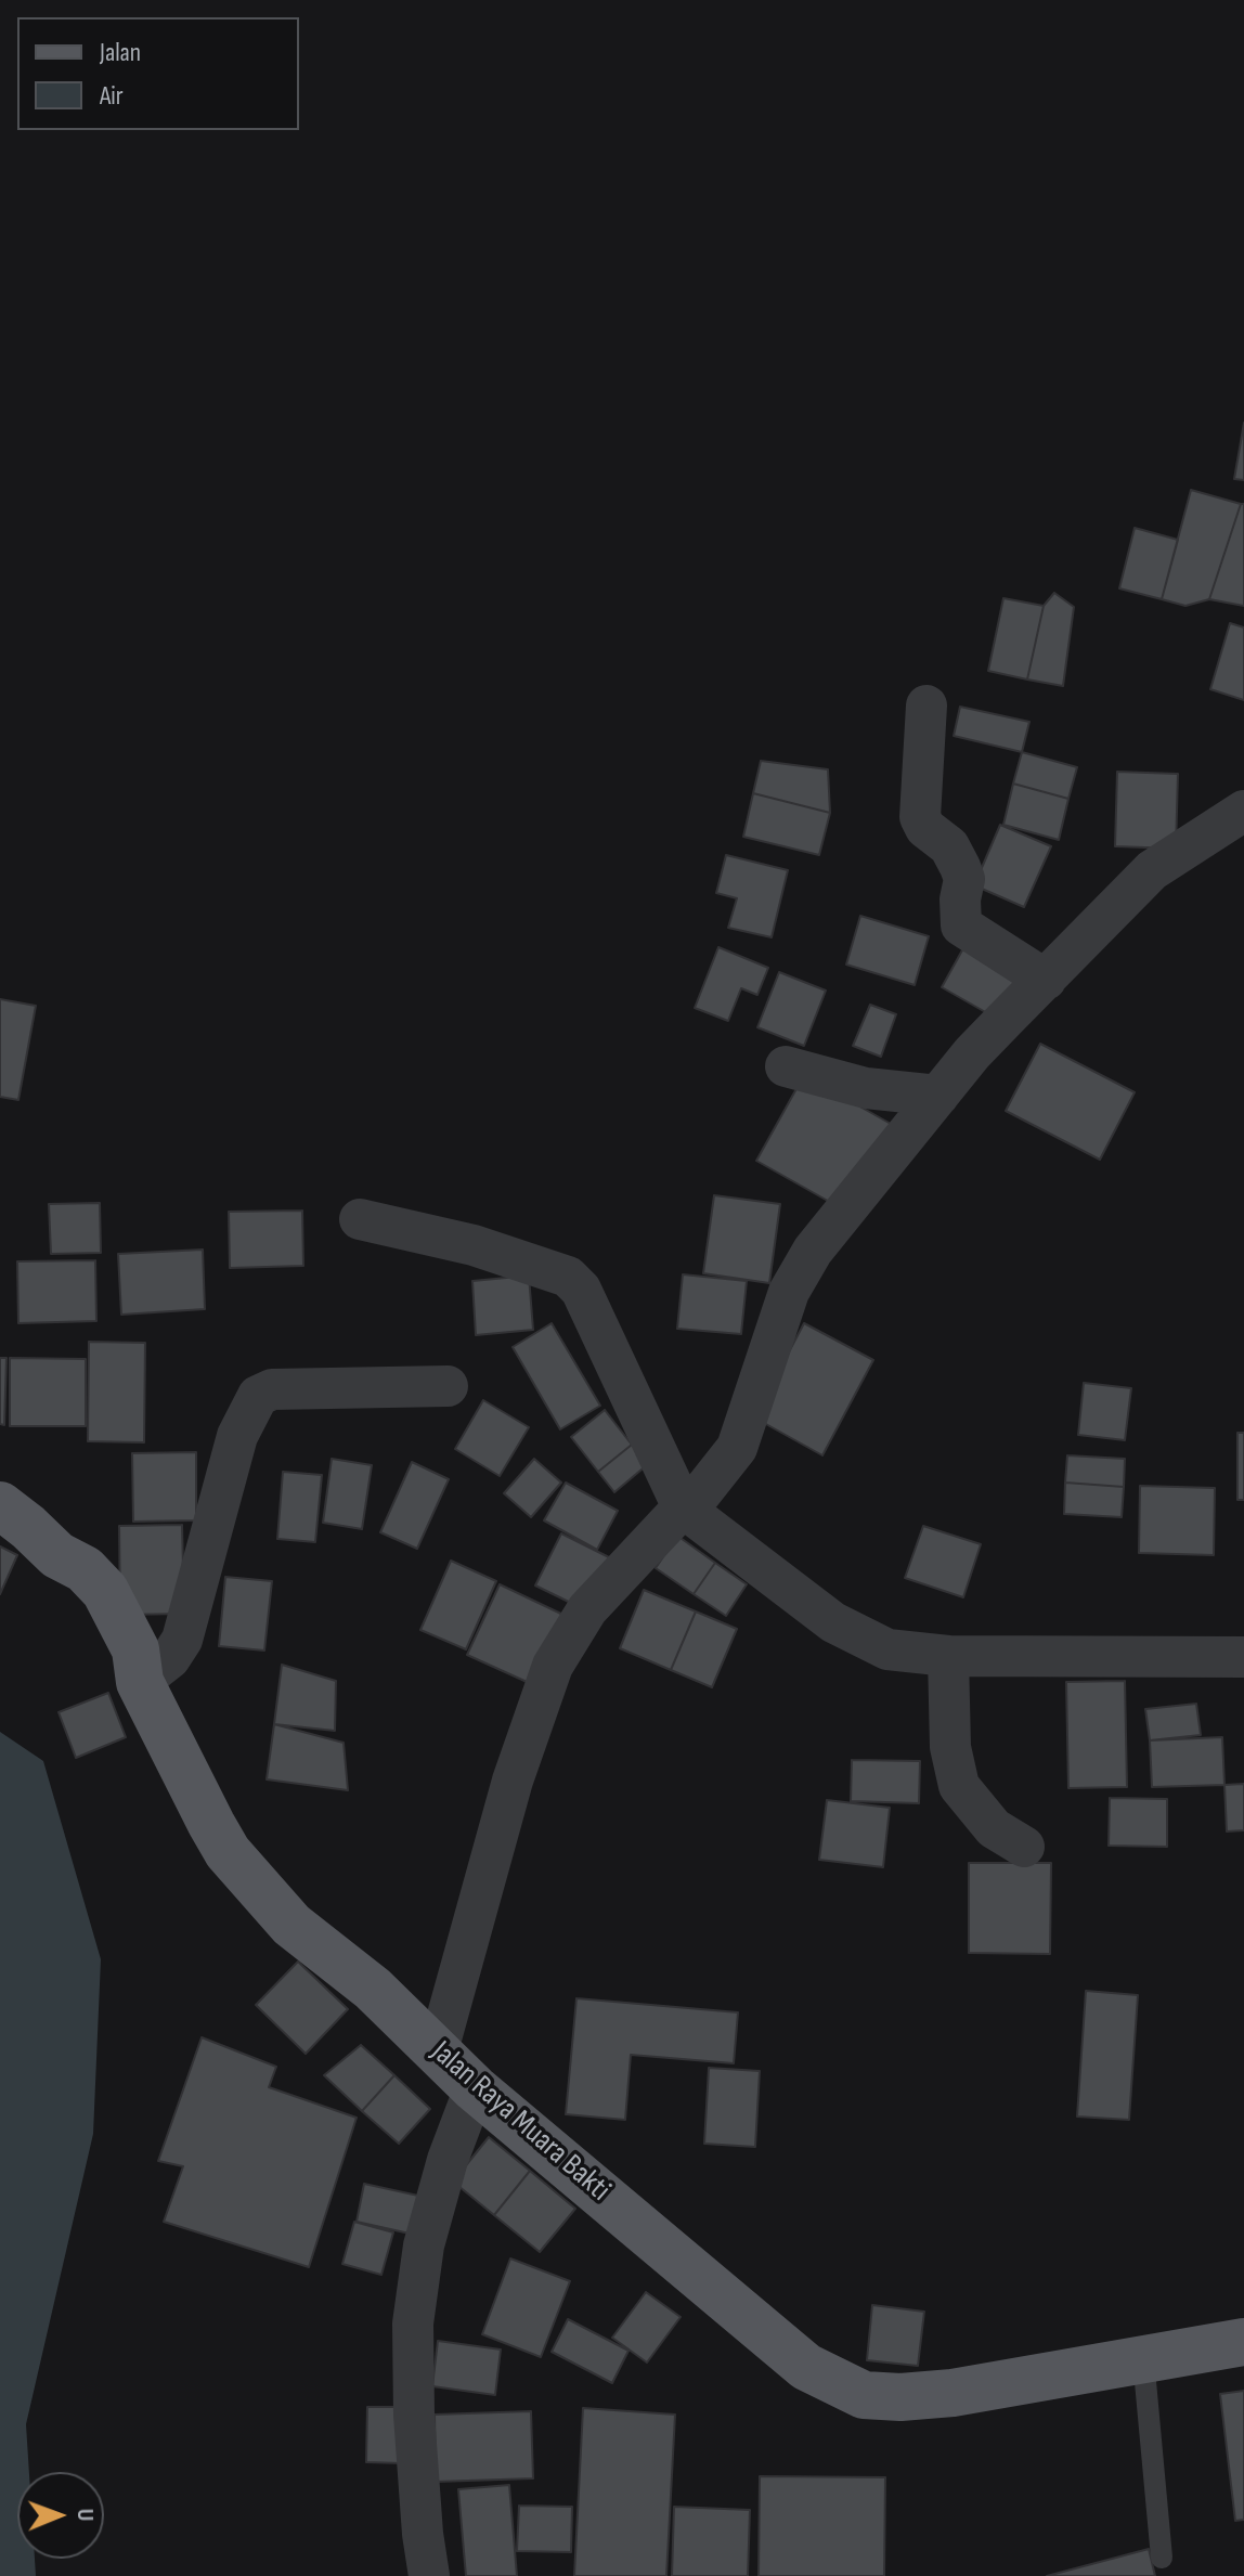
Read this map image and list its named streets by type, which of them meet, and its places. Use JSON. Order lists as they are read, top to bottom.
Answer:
{
  "streets": {
    "main road": ["Jalan Raya Muara Bakti"]
  },
  "legend": ["Jalan", "Air"],
  "north": "right"
}
